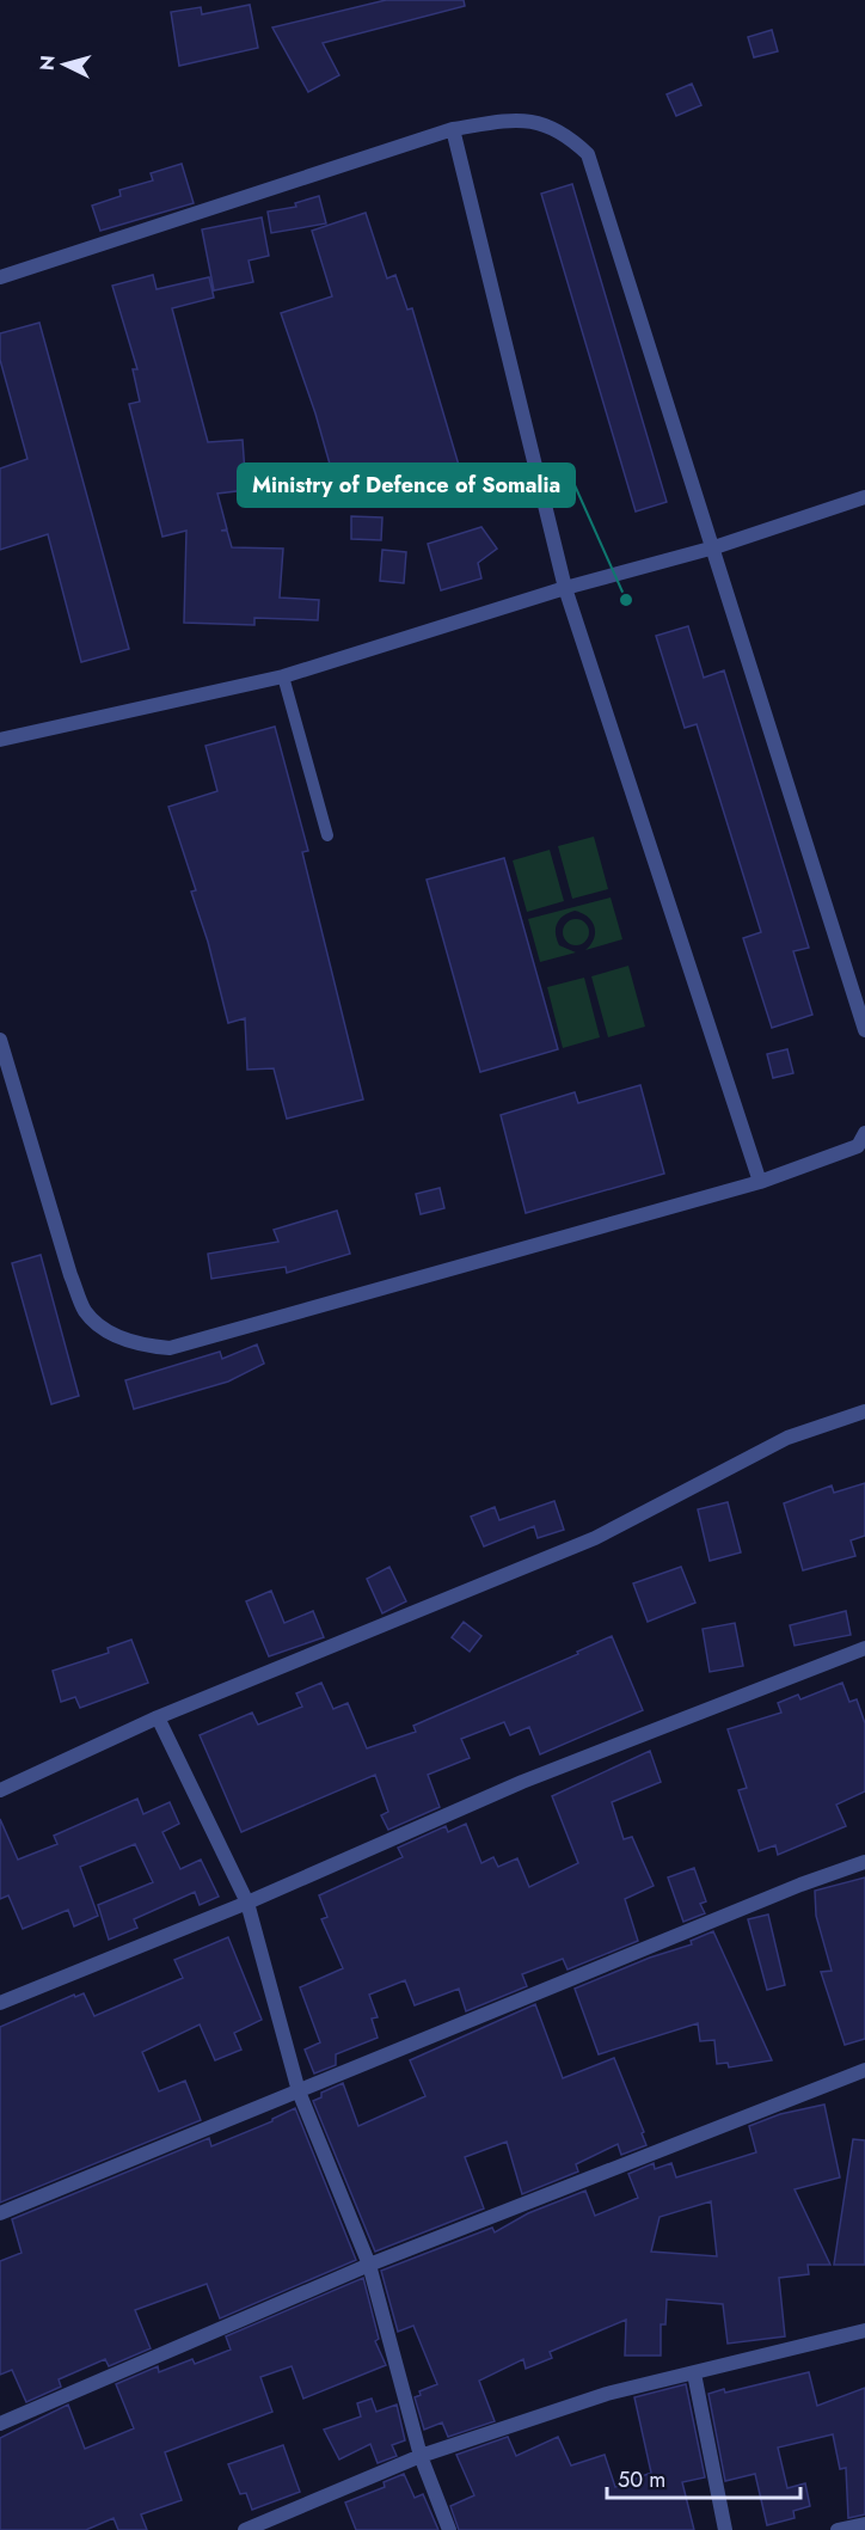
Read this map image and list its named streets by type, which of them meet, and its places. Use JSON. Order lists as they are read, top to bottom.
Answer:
{
  "places": ["Ministry of Defence of Somalia"],
  "scale_bar": "50 m",
  "north": "left"
}
